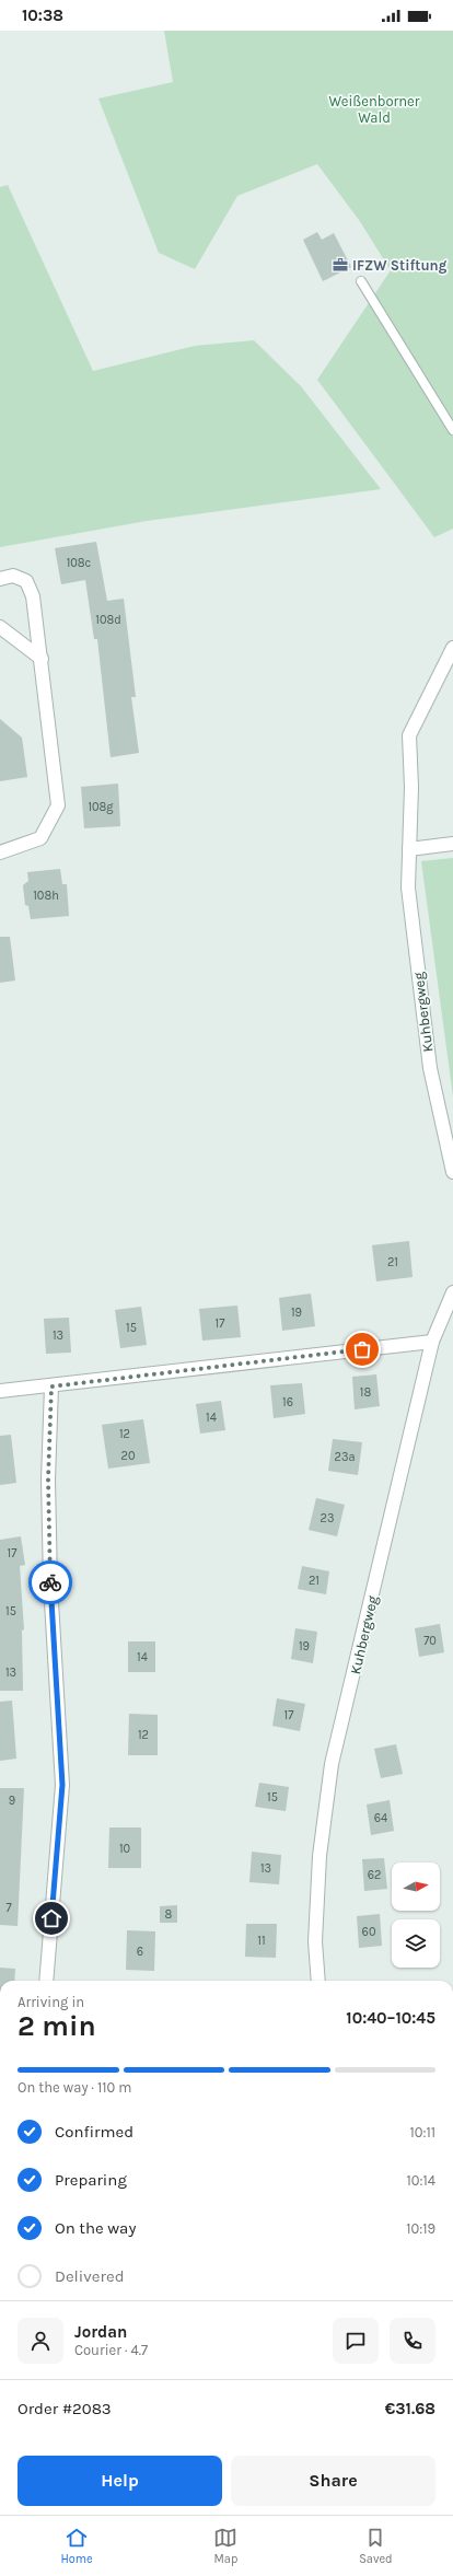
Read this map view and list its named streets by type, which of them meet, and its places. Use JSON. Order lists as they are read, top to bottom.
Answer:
{
  "streets": {
    "street": ["Kuhbergweg"]
  },
  "parks": ["Weißenborner Wald"],
  "places": {
    "office": ["IFZW Stiftung"]
  },
  "house_numbers": [
    "108c",
    "108d",
    "108g",
    "108h",
    "21",
    "19",
    "17",
    "15",
    "13",
    "18",
    "16",
    "14",
    "12",
    "20",
    "23a",
    "23",
    "17",
    "21",
    "15",
    "70",
    "19",
    "14",
    "13",
    "17",
    "12",
    "15",
    "9",
    "64",
    "10",
    "13",
    "62",
    "7",
    "8",
    "60",
    "11",
    "6"
  ],
  "north": "right",
  "page": {
    "status": "10:38",
    "heading": ["2 min", "Arriving in", "10:40–10:45"],
    "panel": [
      "Jordan",
      "Courier · 4.7",
      "Order #2083",
      "€31.68"
    ],
    "bar": "On the way · 110 m",
    "list": [
      ["Confirmed", "10:11"],
      ["Preparing", "10:14"],
      ["On the way", "10:19"],
      "Delivered"
    ],
    "buttons": ["Help", "Share"],
    "tabs": ["Home", "Map", "Saved"]
  }
}
